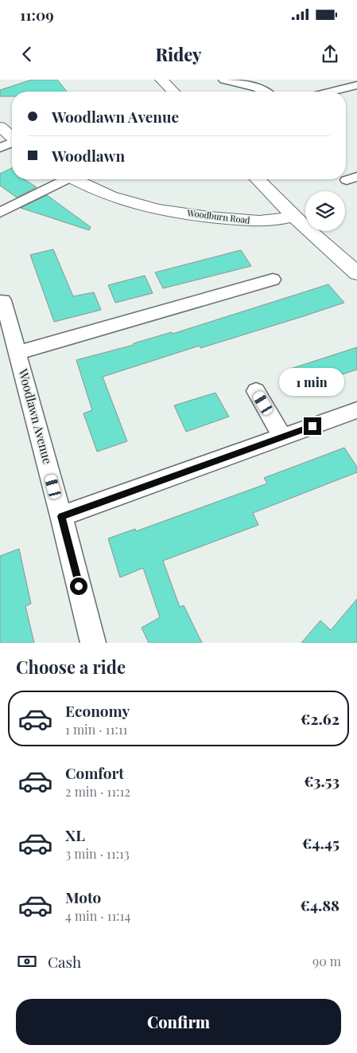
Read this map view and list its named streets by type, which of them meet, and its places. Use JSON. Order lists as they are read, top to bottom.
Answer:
{
  "streets": {
    "street": ["Woodburn Road", "Woodlawn Avenue"]
  },
  "page": {
    "status": "11:09",
    "header": "Ridey",
    "banner": ["Woodlawn Avenue", "Woodlawn"],
    "bubble": "1 min",
    "heading": "Choose a ride",
    "list": [
      {
        "name": "Economy",
        "note": "1 min · 11:11",
        "value": "€2.62"
      },
      {
        "name": "Comfort",
        "note": "2 min · 11:12",
        "value": "€3.53"
      },
      {
        "name": "XL",
        "note": "3 min · 11:13",
        "value": "€4.45"
      },
      {
        "name": "Moto",
        "note": "4 min · 11:14",
        "value": "€4.88"
      }
    ],
    "pay": ["Cash", "90 m"],
    "buttons": "Confirm"
  }
}
